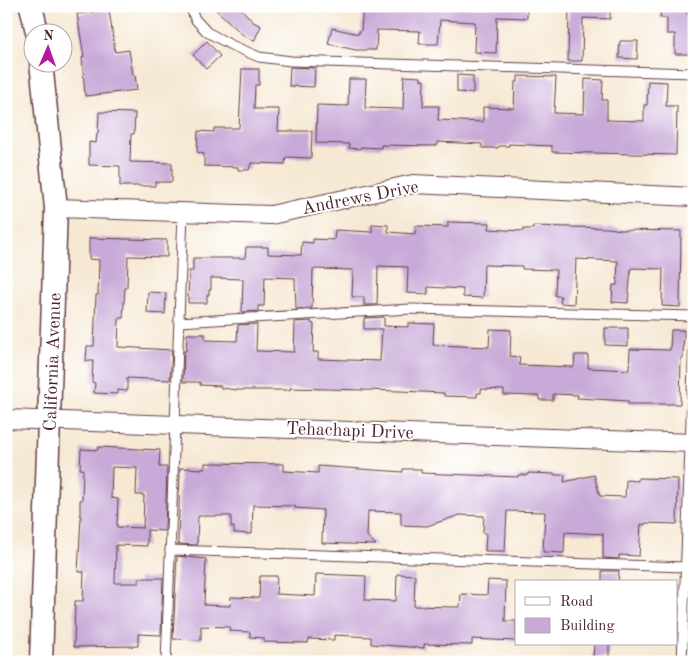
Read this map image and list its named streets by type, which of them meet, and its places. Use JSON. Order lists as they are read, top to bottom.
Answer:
{
  "streets": {
    "street": ["Andrews Drive", "California Avenue", "Tehachapi Drive"]
  },
  "crossings": [
    ["Andrews Drive", "California Avenue"],
    ["California Avenue", "Tehachapi Drive"]
  ],
  "legend": ["Road", "Building"],
  "north": "top"
}
